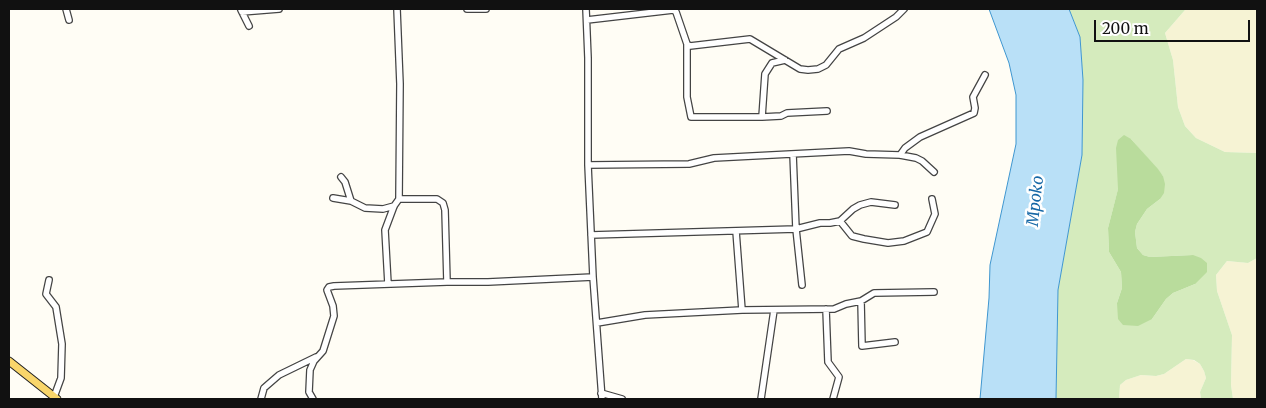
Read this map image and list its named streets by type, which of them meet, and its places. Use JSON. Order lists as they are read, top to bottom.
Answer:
{
  "water": ["Mpoko"],
  "scale_bar": "200 m"
}
